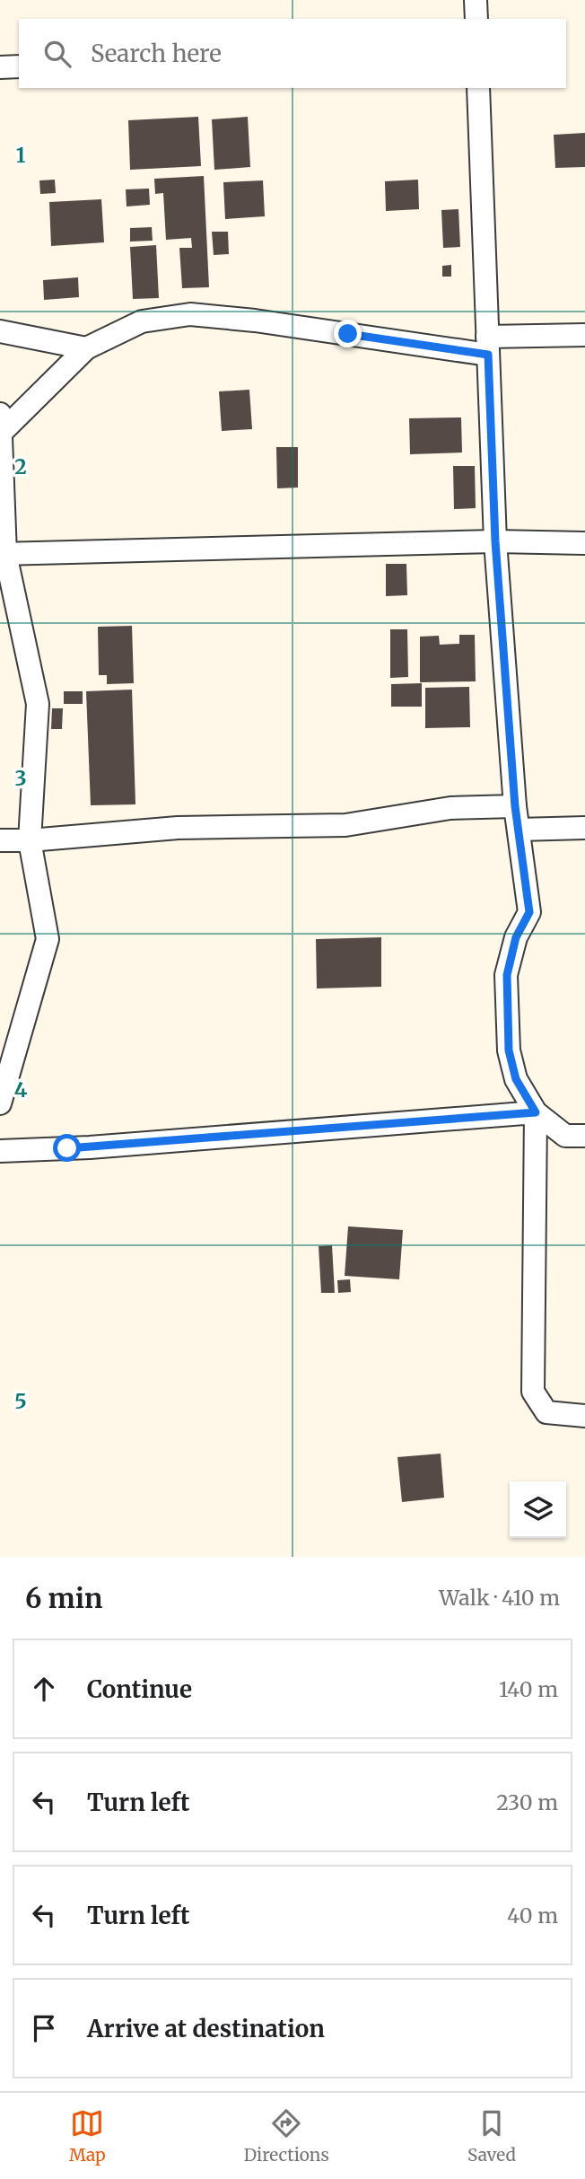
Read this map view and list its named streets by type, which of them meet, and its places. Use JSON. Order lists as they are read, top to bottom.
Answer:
{
  "page": {
    "search": "Search here",
    "heading": ["6 min", "Walk · 410 m"],
    "list": [
      ["Continue", "140 m"],
      ["Turn left", "230 m"],
      ["Turn left", "40 m"],
      "Arrive at destination"
    ],
    "nav": ["Map", "Directions", "Saved"]
  },
  "grid": {
    "rows": [
      "1",
      "2",
      "3",
      "4",
      "5"
    ]
  }
}
